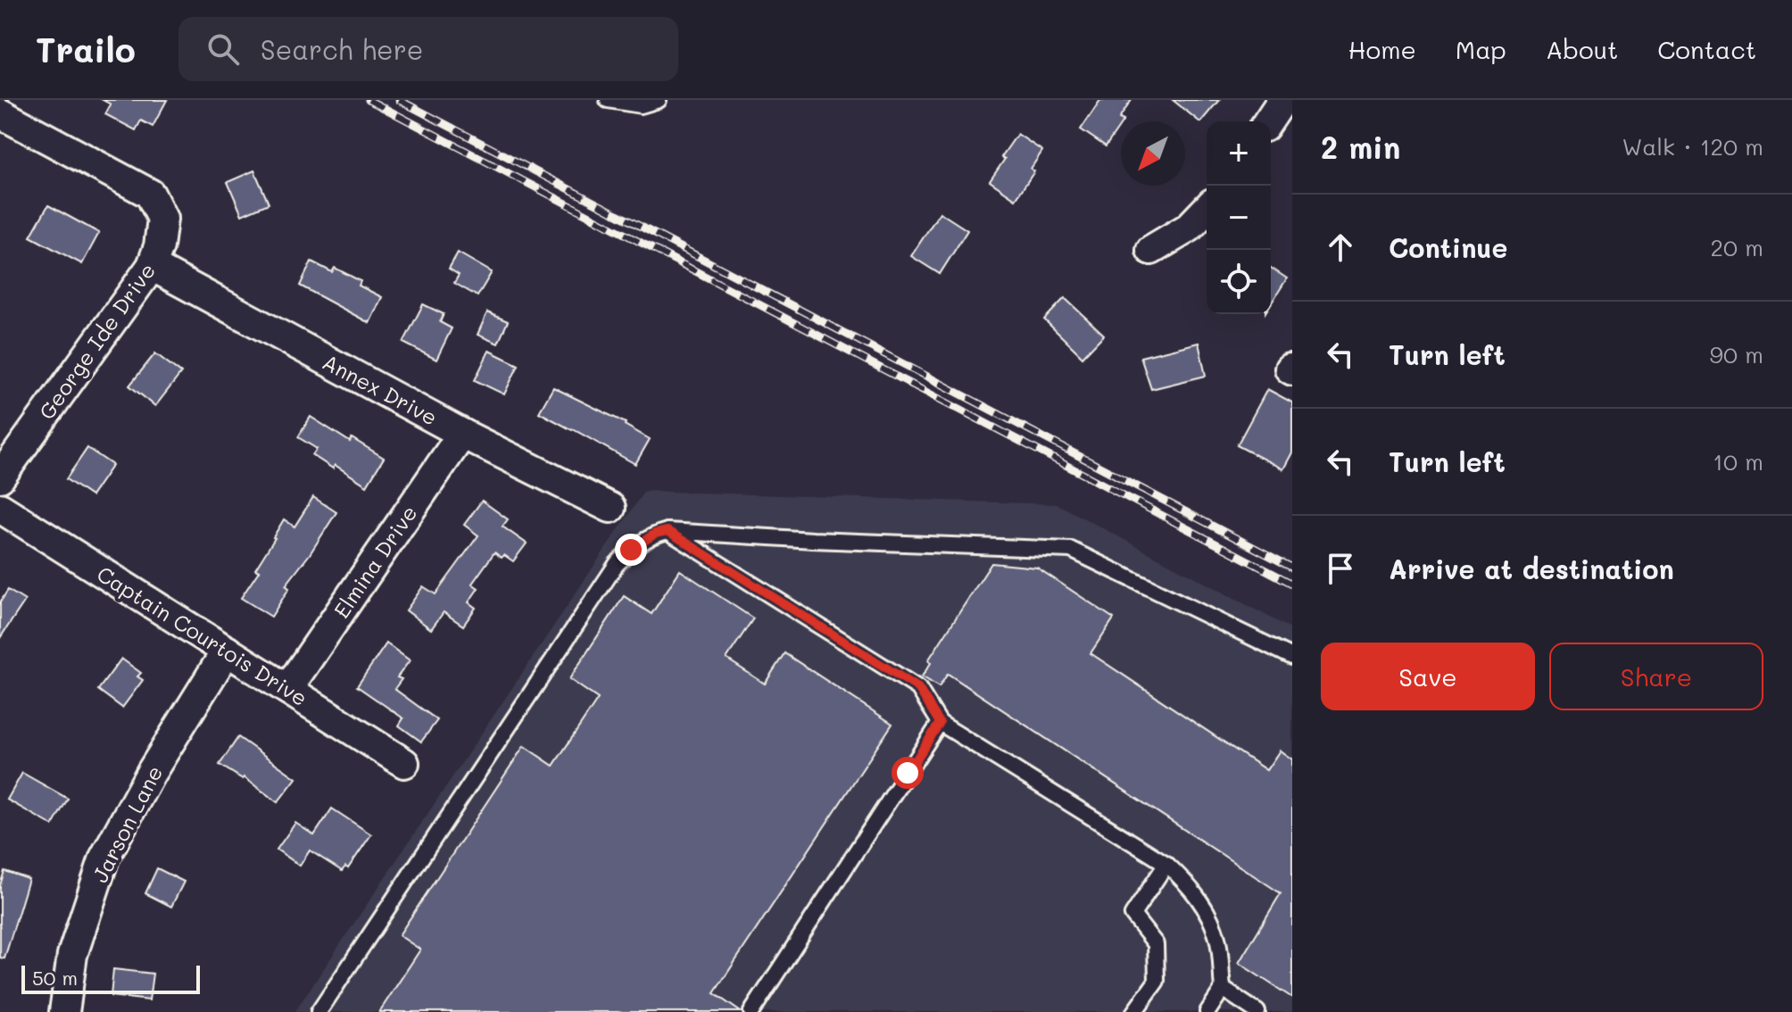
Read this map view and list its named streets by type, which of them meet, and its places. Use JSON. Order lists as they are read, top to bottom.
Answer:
{
  "streets": {
    "street": [
      "George Ide Drive",
      "Annex Drive",
      "Elmina Drive",
      "Captain Courtois Drive",
      "Jarson Lane"
    ]
  },
  "crossings": [
    ["George Ide Drive", "Annex Drive"],
    ["Annex Drive", "Elmina Drive"],
    ["Elmina Drive", "Captain Courtois Drive"],
    ["Captain Courtois Drive", "Jarson Lane"]
  ],
  "scale_bar": "50 m",
  "north": "bottom left",
  "page": {
    "header": "Trailo",
    "search": "Search here",
    "nav": [
      "Home",
      "Map",
      "About",
      "Contact"
    ],
    "heading": ["2 min", "Walk · 120 m"],
    "map_buttons": ["+", "−"],
    "list": [
      ["Continue", "20 m"],
      ["Turn left", "90 m"],
      ["Turn left", "10 m"],
      "Arrive at destination"
    ],
    "buttons": ["Save", "Share"],
    "scale": "50 m"
  }
}
